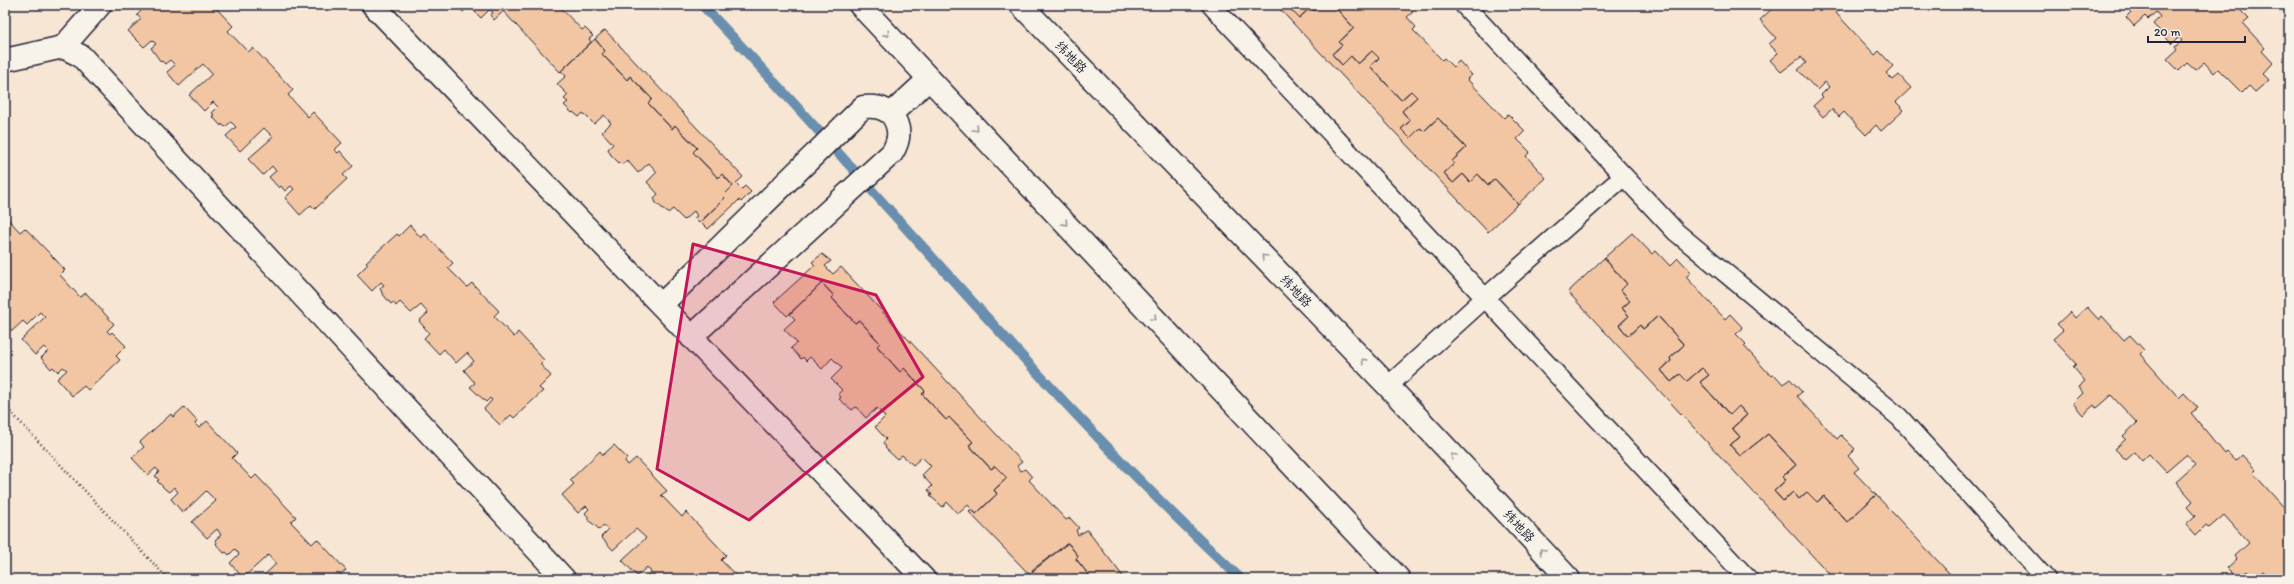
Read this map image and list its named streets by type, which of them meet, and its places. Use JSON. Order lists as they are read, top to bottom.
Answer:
{
  "streets": {
    "street": ["纬地路"]
  },
  "scale_bar": "20 m"
}
